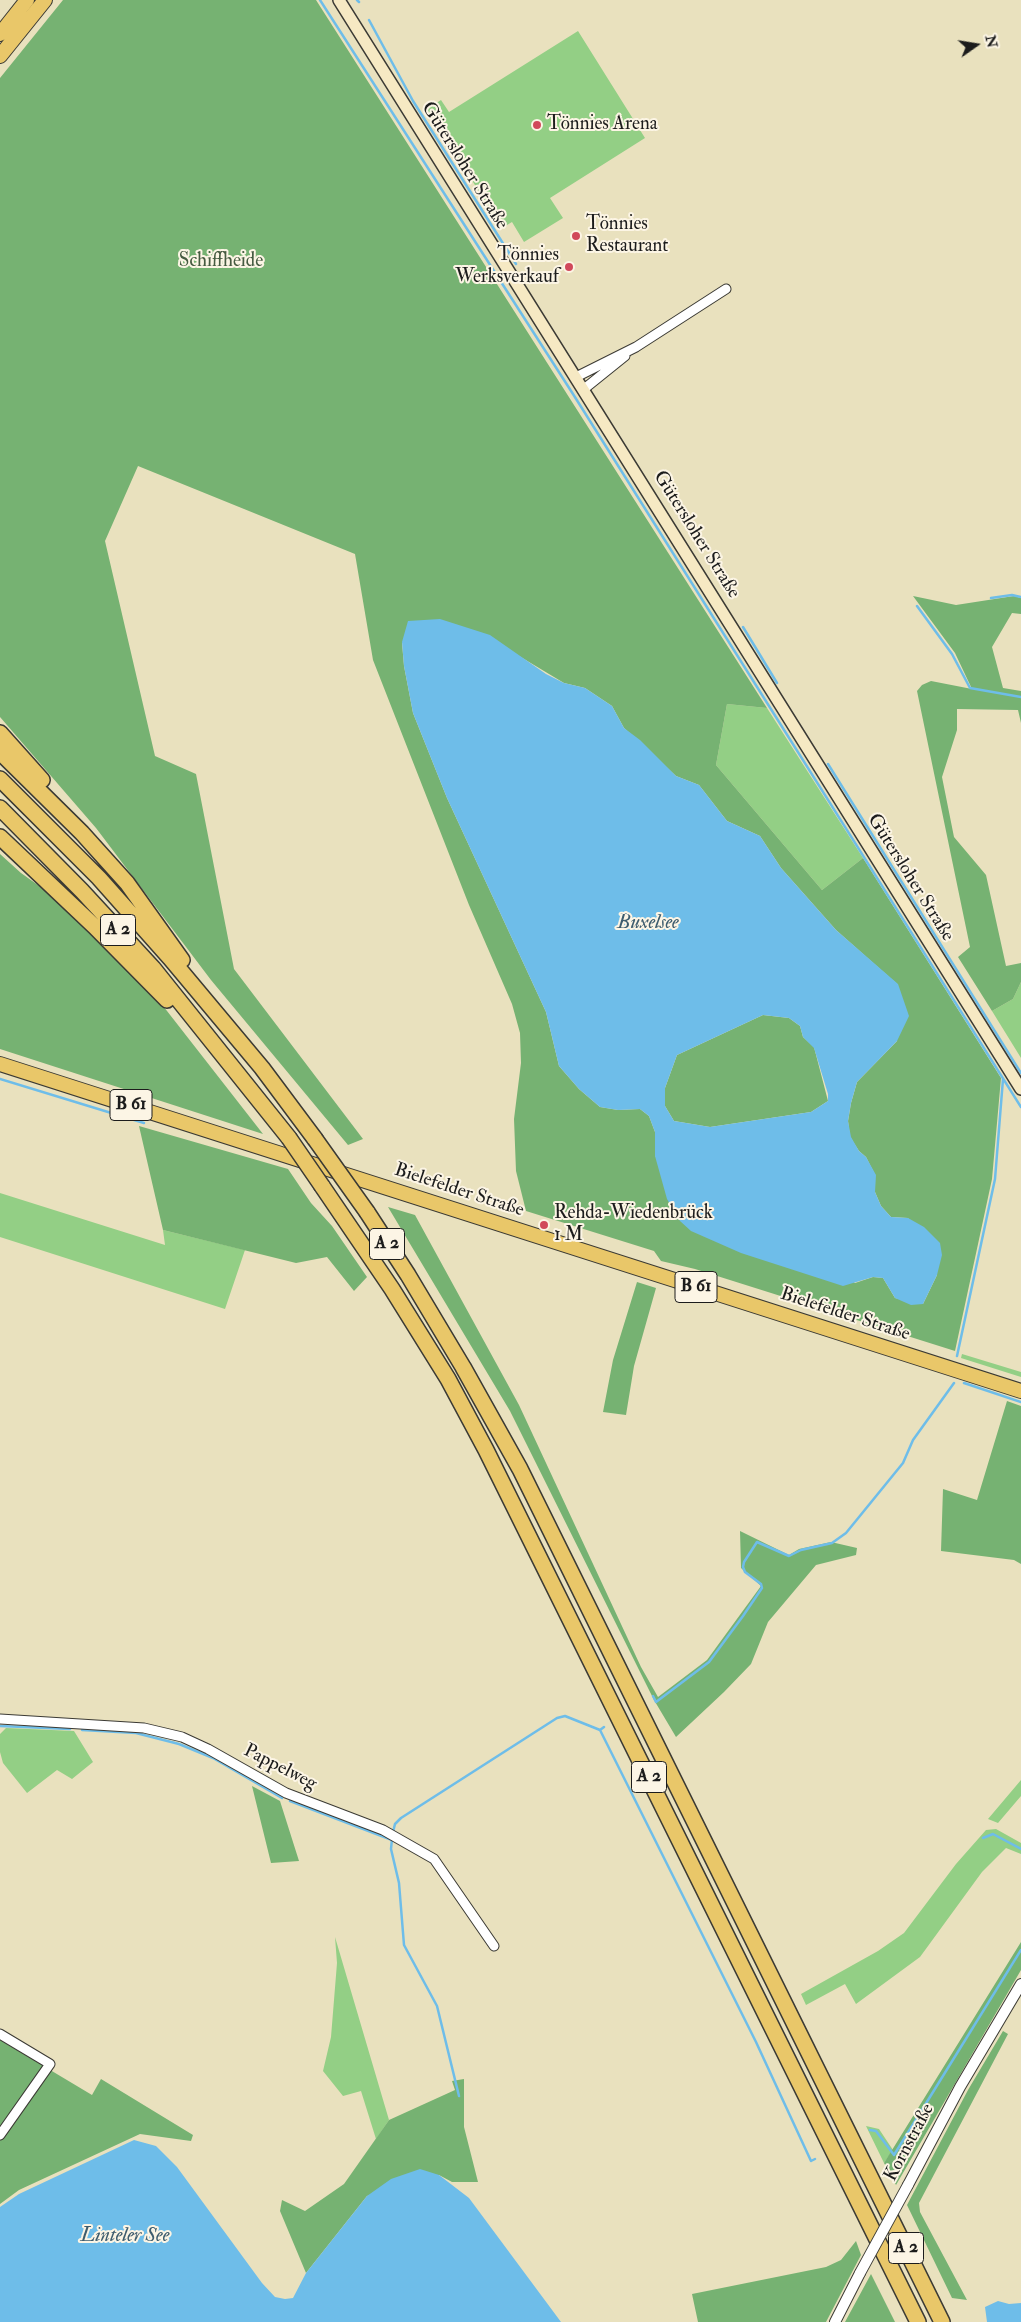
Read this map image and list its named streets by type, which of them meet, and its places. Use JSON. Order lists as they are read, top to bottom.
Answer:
{
  "streets": {
    "highway": ["A 2"],
    "main road": ["Gütersloher Straße", "B 61", "Bielefelder Straße"],
    "street": ["Pappelweg", "Kornstraße"]
  },
  "water": ["Buxelsee", "Linteler See"],
  "parks": ["Schiffheide"],
  "places": [
    "Tönnies Arena",
    "Tönnies Restaurant",
    "Tönnies Werksverkauf",
    "Rehda-Wiedenbrück 1 M"
  ],
  "north": "right"
}
